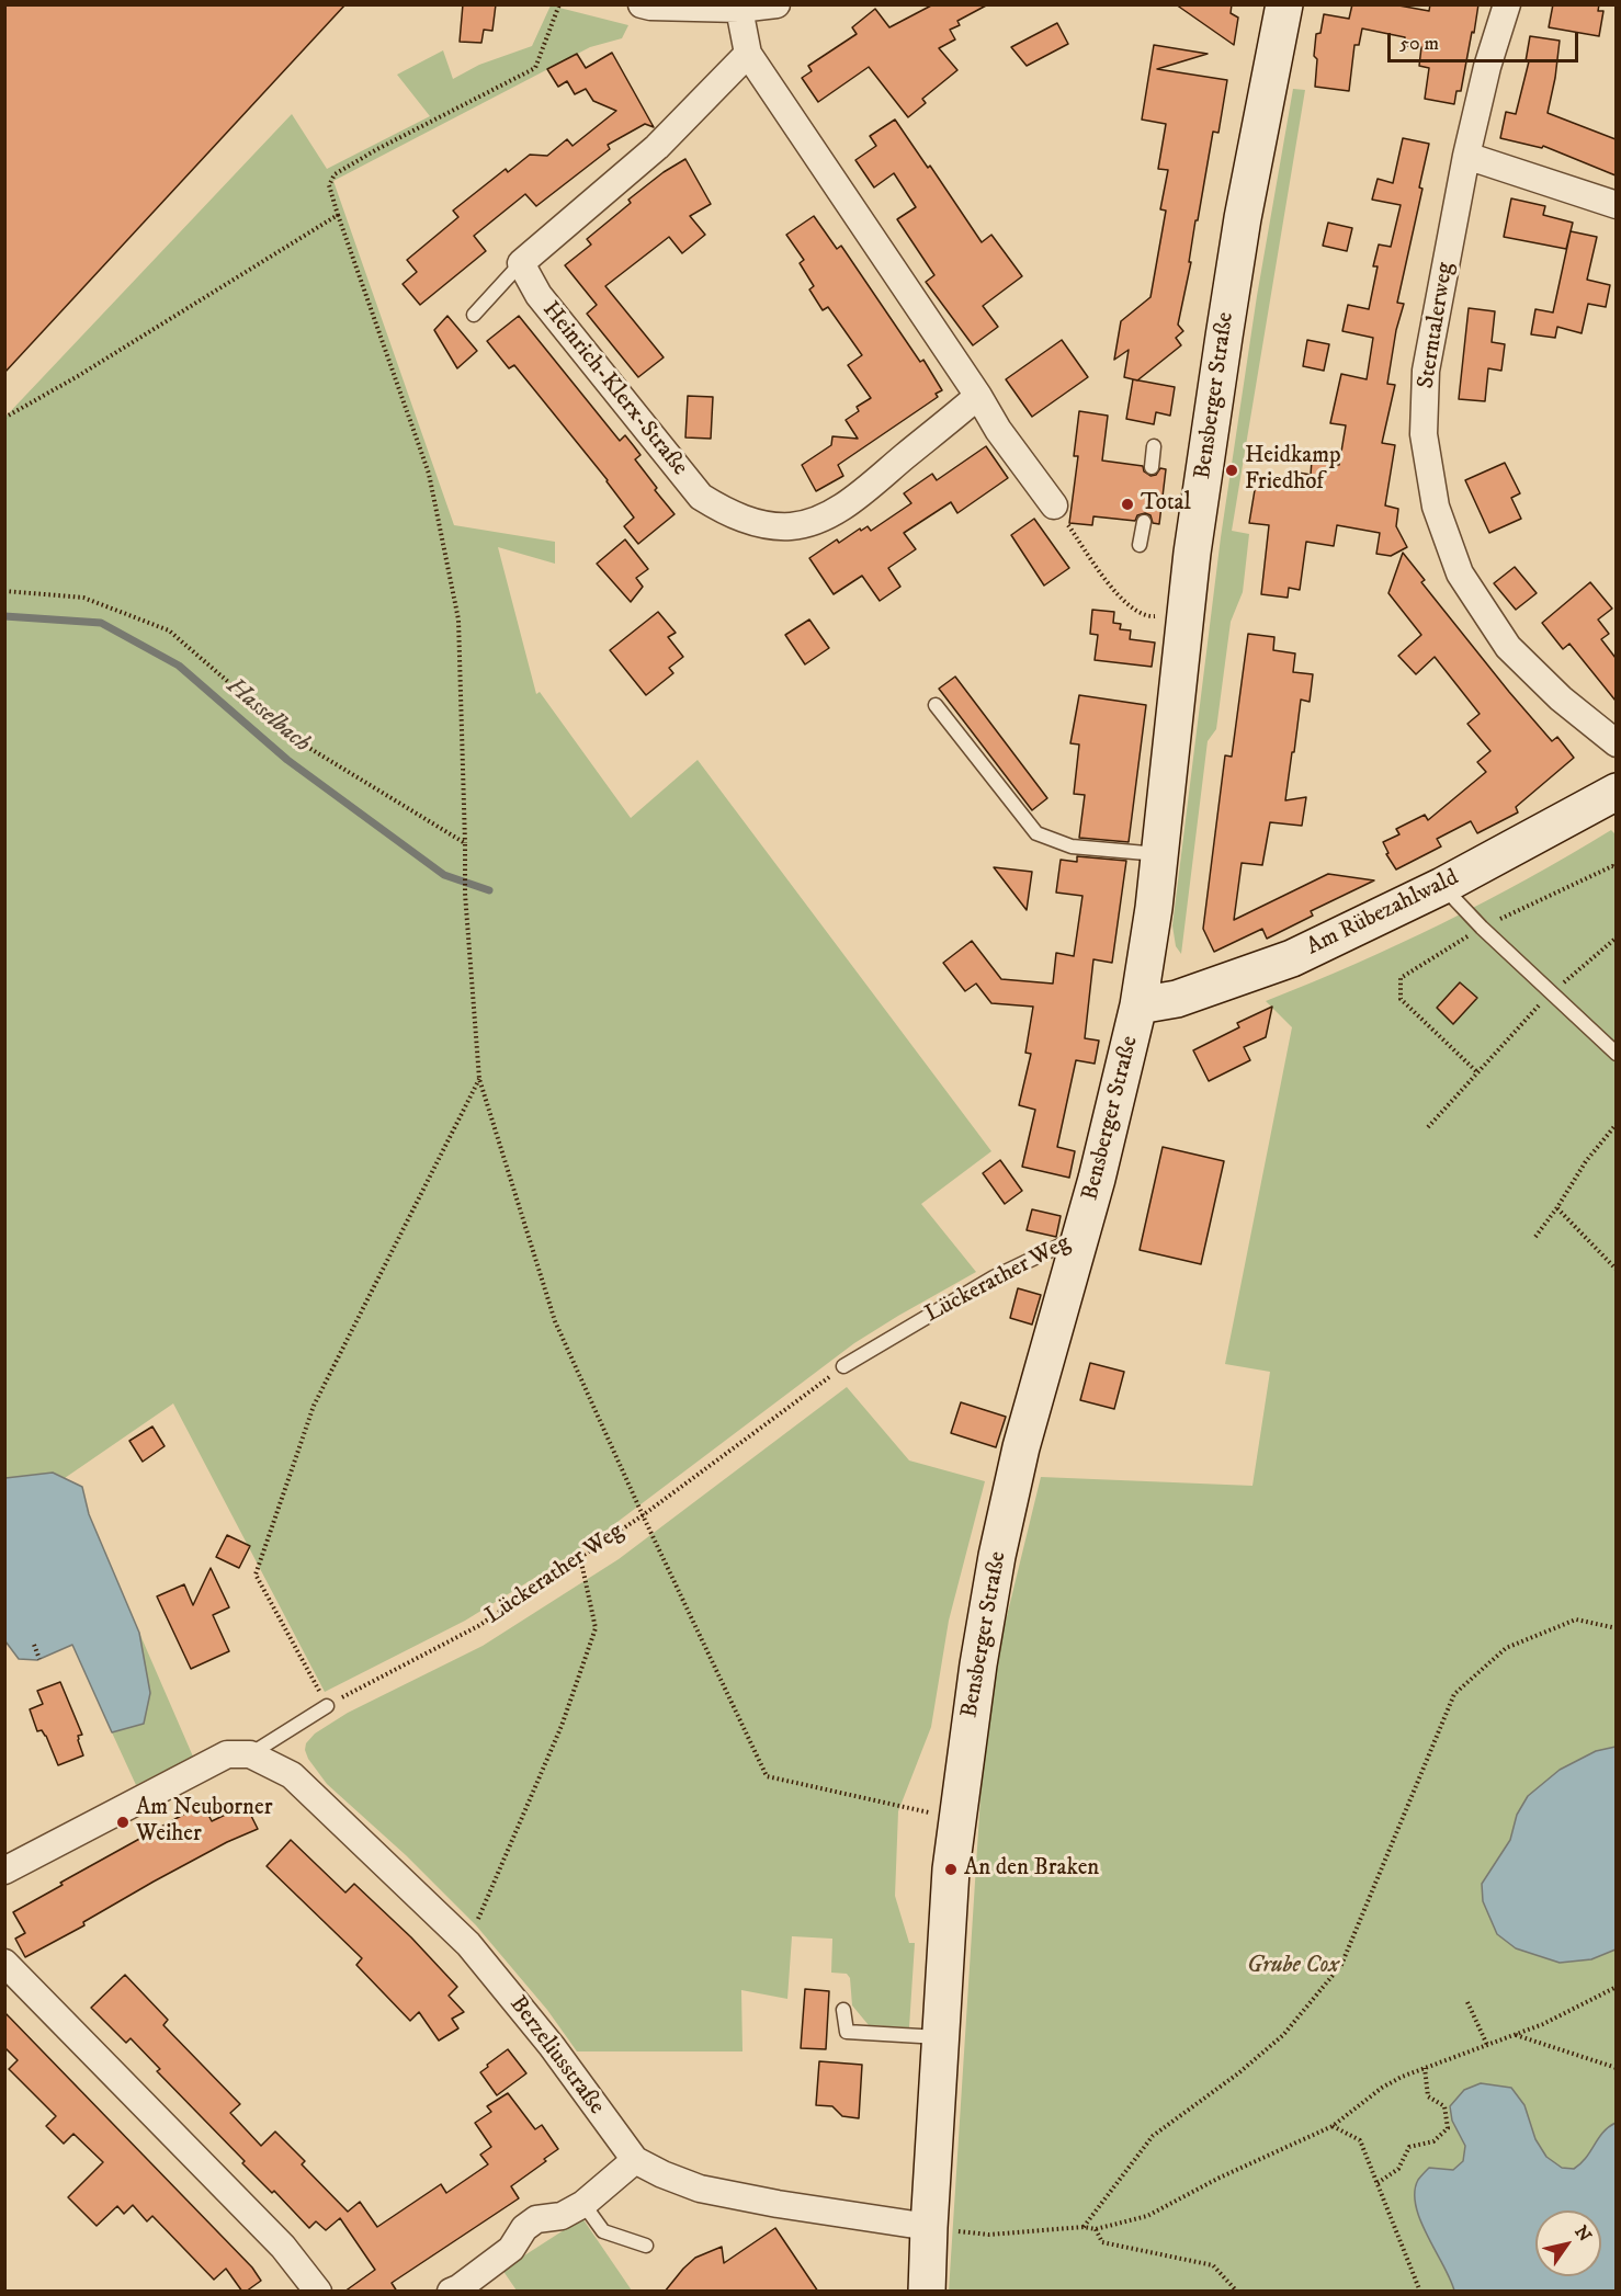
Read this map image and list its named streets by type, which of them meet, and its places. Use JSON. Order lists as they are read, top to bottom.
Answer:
{
  "streets": {
    "main road": ["Bensberger Straße", "Am Rübezahlwald"],
    "street": ["Sterntalerweg", "Heinrich-Klerx-Straße", "Berzeliusstraße"],
    "lane": ["Lückerather Weg"]
  },
  "crossings": [
    ["Bensberger Straße", "Am Rübezahlwald"],
    ["Bensberger Straße", "Lückerather Weg"],
    ["Bensberger Straße", "Berzeliusstraße"]
  ],
  "water": ["Hasselbach"],
  "parks": ["Grube Cox"],
  "places": [
    "Heidkamp Friedhof",
    "Total",
    "Am Neuborner Weiher",
    "An den Braken"
  ],
  "scale_bar": "50 m",
  "north": "top right"
}
